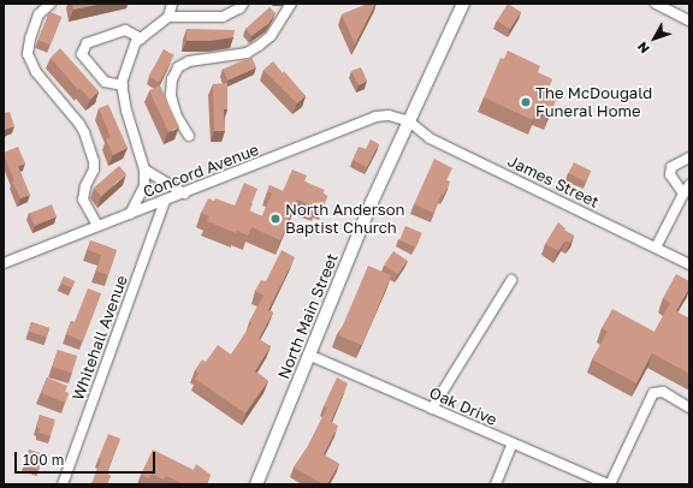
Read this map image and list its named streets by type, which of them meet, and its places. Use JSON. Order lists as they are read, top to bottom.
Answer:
{
  "streets": {
    "main road": ["North Main Street"],
    "street": [
      "Concord Avenue",
      "James Street",
      "Whitehall Avenue",
      "Oak Drive"
    ]
  },
  "crossings": [
    ["Concord Avenue", "James Street"],
    ["Concord Avenue", "North Main Street"],
    ["Concord Avenue", "Whitehall Avenue"],
    ["James Street", "North Main Street"],
    ["North Main Street", "Oak Drive"]
  ],
  "places": ["The McDougald Funeral Home", "North Anderson Baptist Church"],
  "scale_bar": "100 m",
  "north": "bottom left"
}
